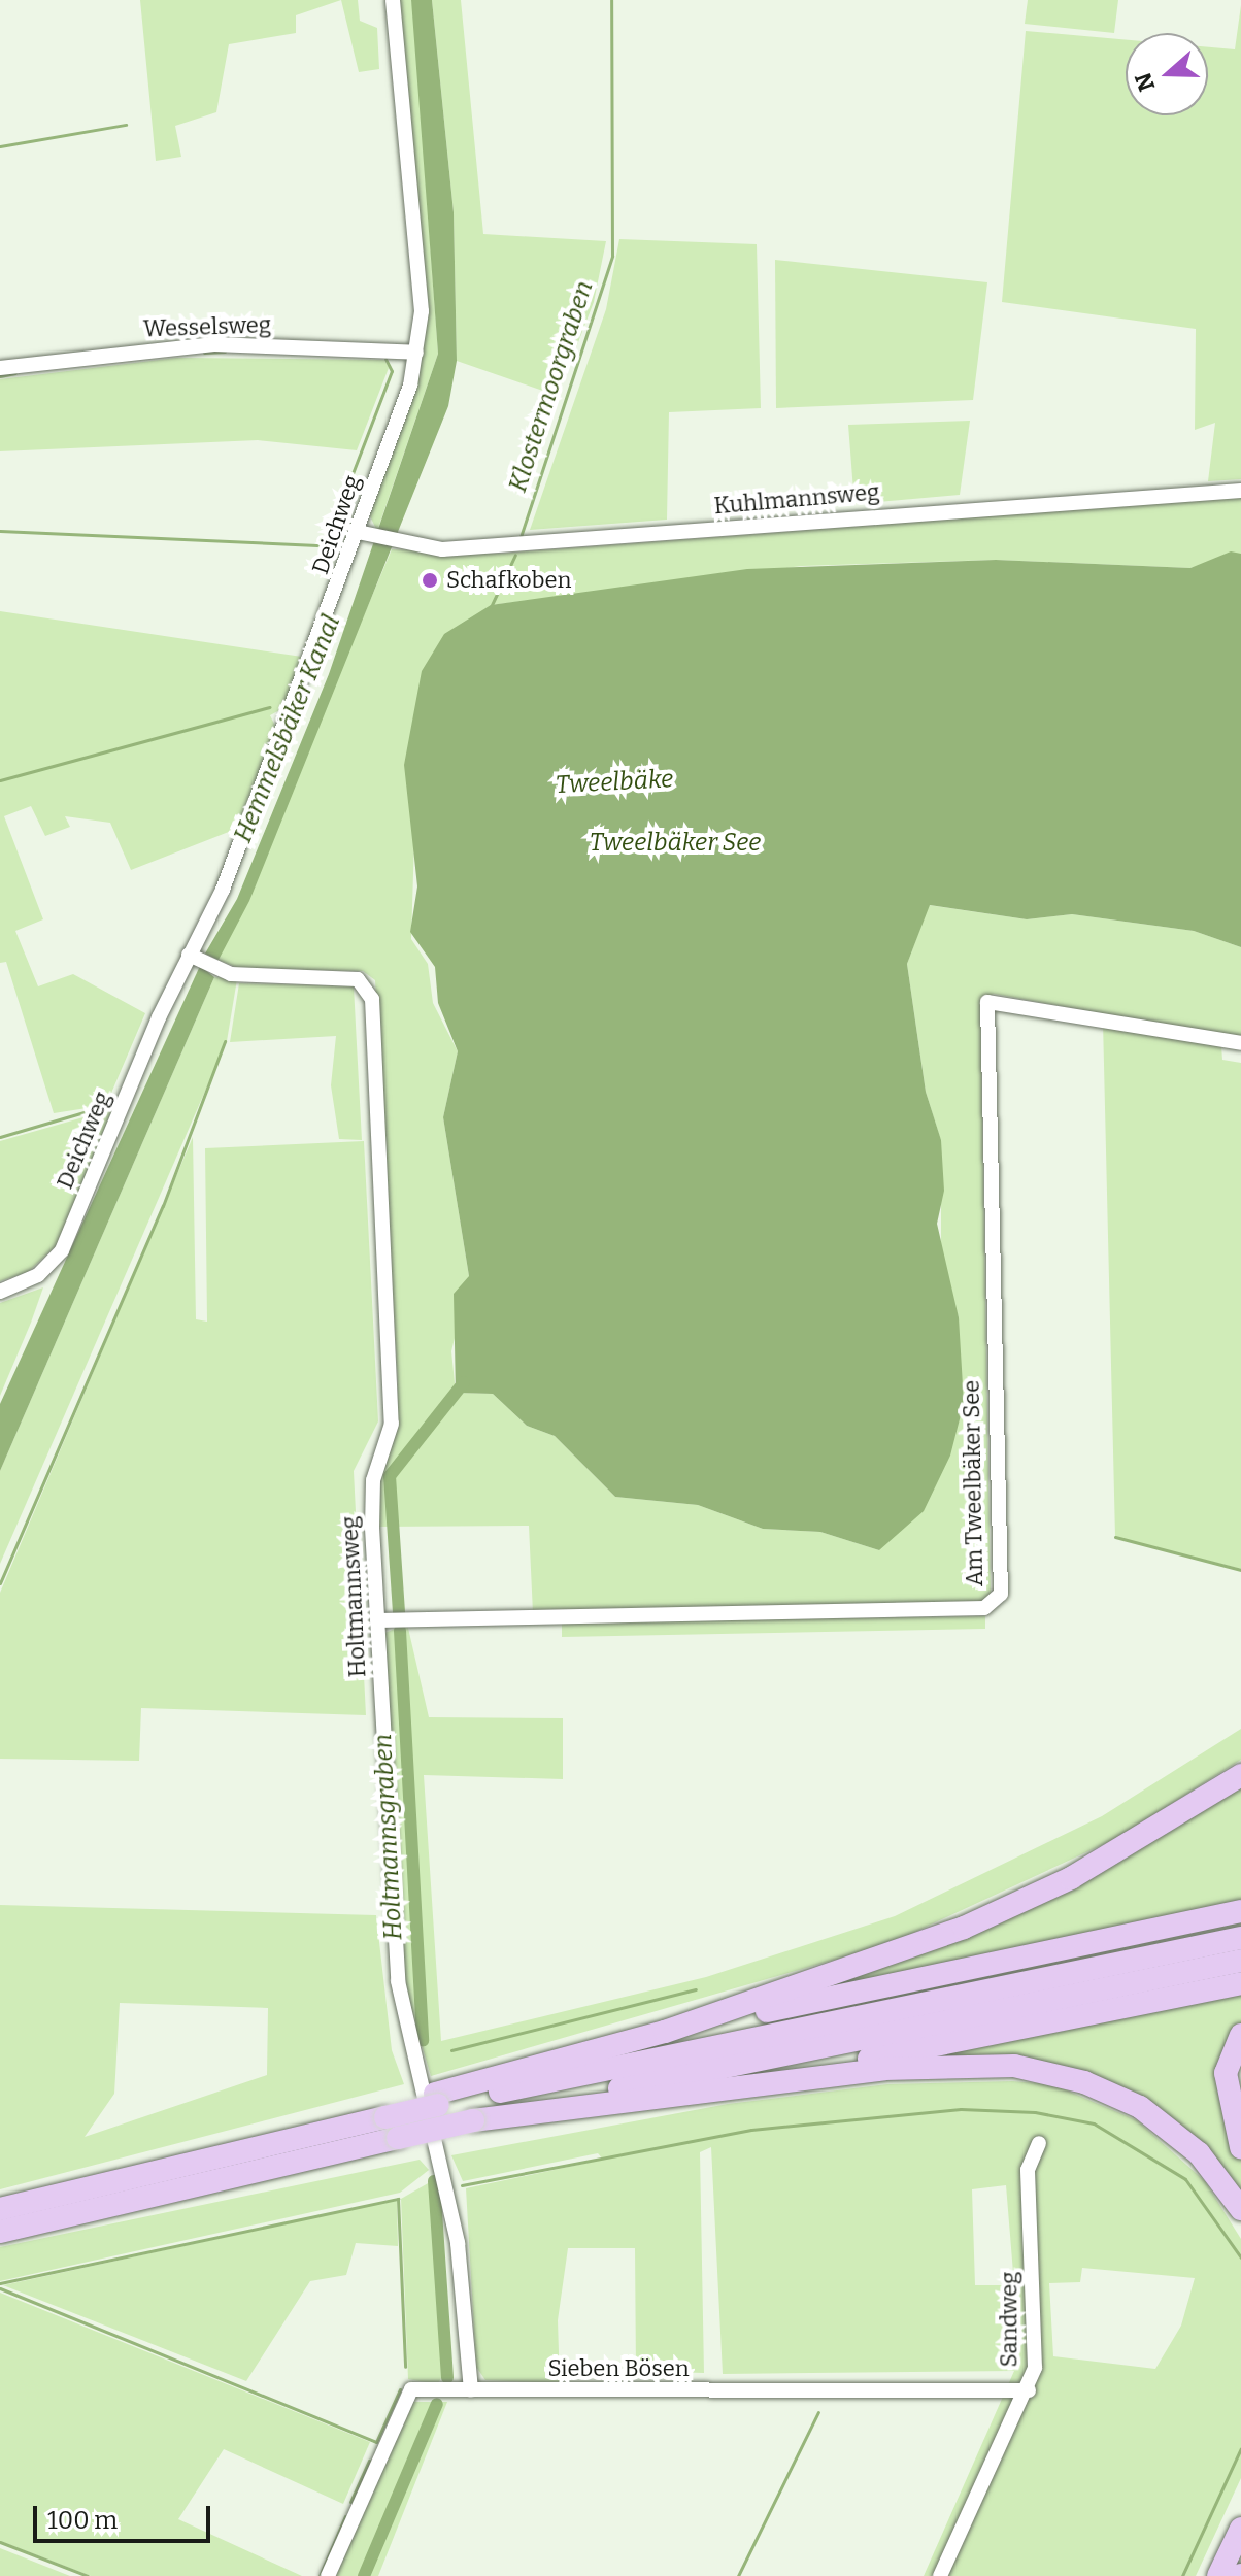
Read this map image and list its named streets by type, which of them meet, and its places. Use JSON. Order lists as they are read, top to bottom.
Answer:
{
  "streets": {
    "street": [
      "Wesselsweg",
      "Kuhlmannsweg",
      "Deichweg",
      "Am Tweelbäker See",
      "Holtmannsweg",
      "Sandweg",
      "Sieben Bösen"
    ]
  },
  "crossings": [
    ["Wesselsweg", "Deichweg"],
    ["Kuhlmannsweg", "Deichweg"],
    ["Deichweg", "Holtmannsweg"],
    ["Am Tweelbäker See", "Holtmannsweg"],
    ["Holtmannsweg", "Sieben Bösen"],
    ["Sandweg", "Sieben Bösen"]
  ],
  "water": [
    "Klostermoorgraben",
    "Hemmelsbäker Kanal",
    "Tweelbäke",
    "Tweelbäker See",
    "Holtmannsgraben"
  ],
  "places": ["Schafkoben"],
  "scale_bar": "100 m",
  "north": "left"
}
